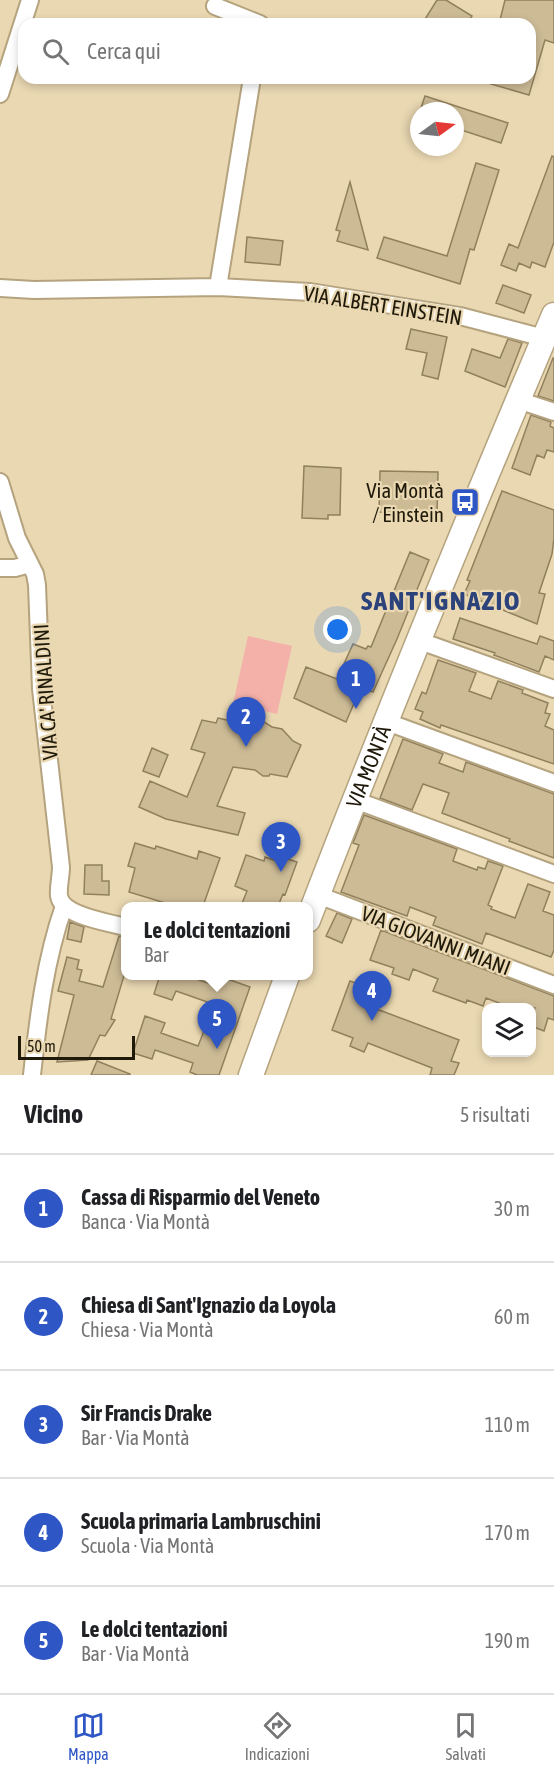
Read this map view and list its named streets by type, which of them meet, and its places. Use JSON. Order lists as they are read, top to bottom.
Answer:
{
  "streets": {
    "main road": ["VIA MONTÀ"],
    "street": ["VIA ALBERT EINSTEIN", "VIA CA' RINALDINI", "VIA GIOVANNI MIANI"]
  },
  "crossings": [
    ["VIA ALBERT EINSTEIN", "VIA MONTÀ"],
    ["VIA MONTÀ", "VIA GIOVANNI MIANI"]
  ],
  "districts": ["SANT'IGNAZIO"],
  "places": {
    "bus stop": ["Via Montà / Einstein"]
  },
  "scale_bar": "50 m",
  "north": "right",
  "page": {
    "search": "Cerca qui",
    "pins": [
      "1",
      "2",
      "3",
      "4",
      "5"
    ],
    "popup": ["Le dolci tentazioni", "Bar"],
    "scale": "50 m",
    "heading": ["Vicino", "5 risultati"],
    "list": [
      {
        "mark": "1",
        "name": "Cassa di Risparmio del Veneto",
        "note": "Banca · Via Montà",
        "value": "30 m"
      },
      {
        "mark": "2",
        "name": "Chiesa di Sant'Ignazio da Loyola",
        "note": "Chiesa · Via Montà",
        "value": "60 m"
      },
      {
        "mark": "3",
        "name": "Sir Francis Drake",
        "note": "Bar · Via Montà",
        "value": "110 m"
      },
      {
        "mark": "4",
        "name": "Scuola primaria Lambruschini",
        "note": "Scuola · Via Montà",
        "value": "170 m"
      },
      {
        "mark": "5",
        "name": "Le dolci tentazioni",
        "note": "Bar · Via Montà",
        "value": "190 m"
      }
    ],
    "nav": ["Mappa", "Indicazioni", "Salvati"]
  }
}
